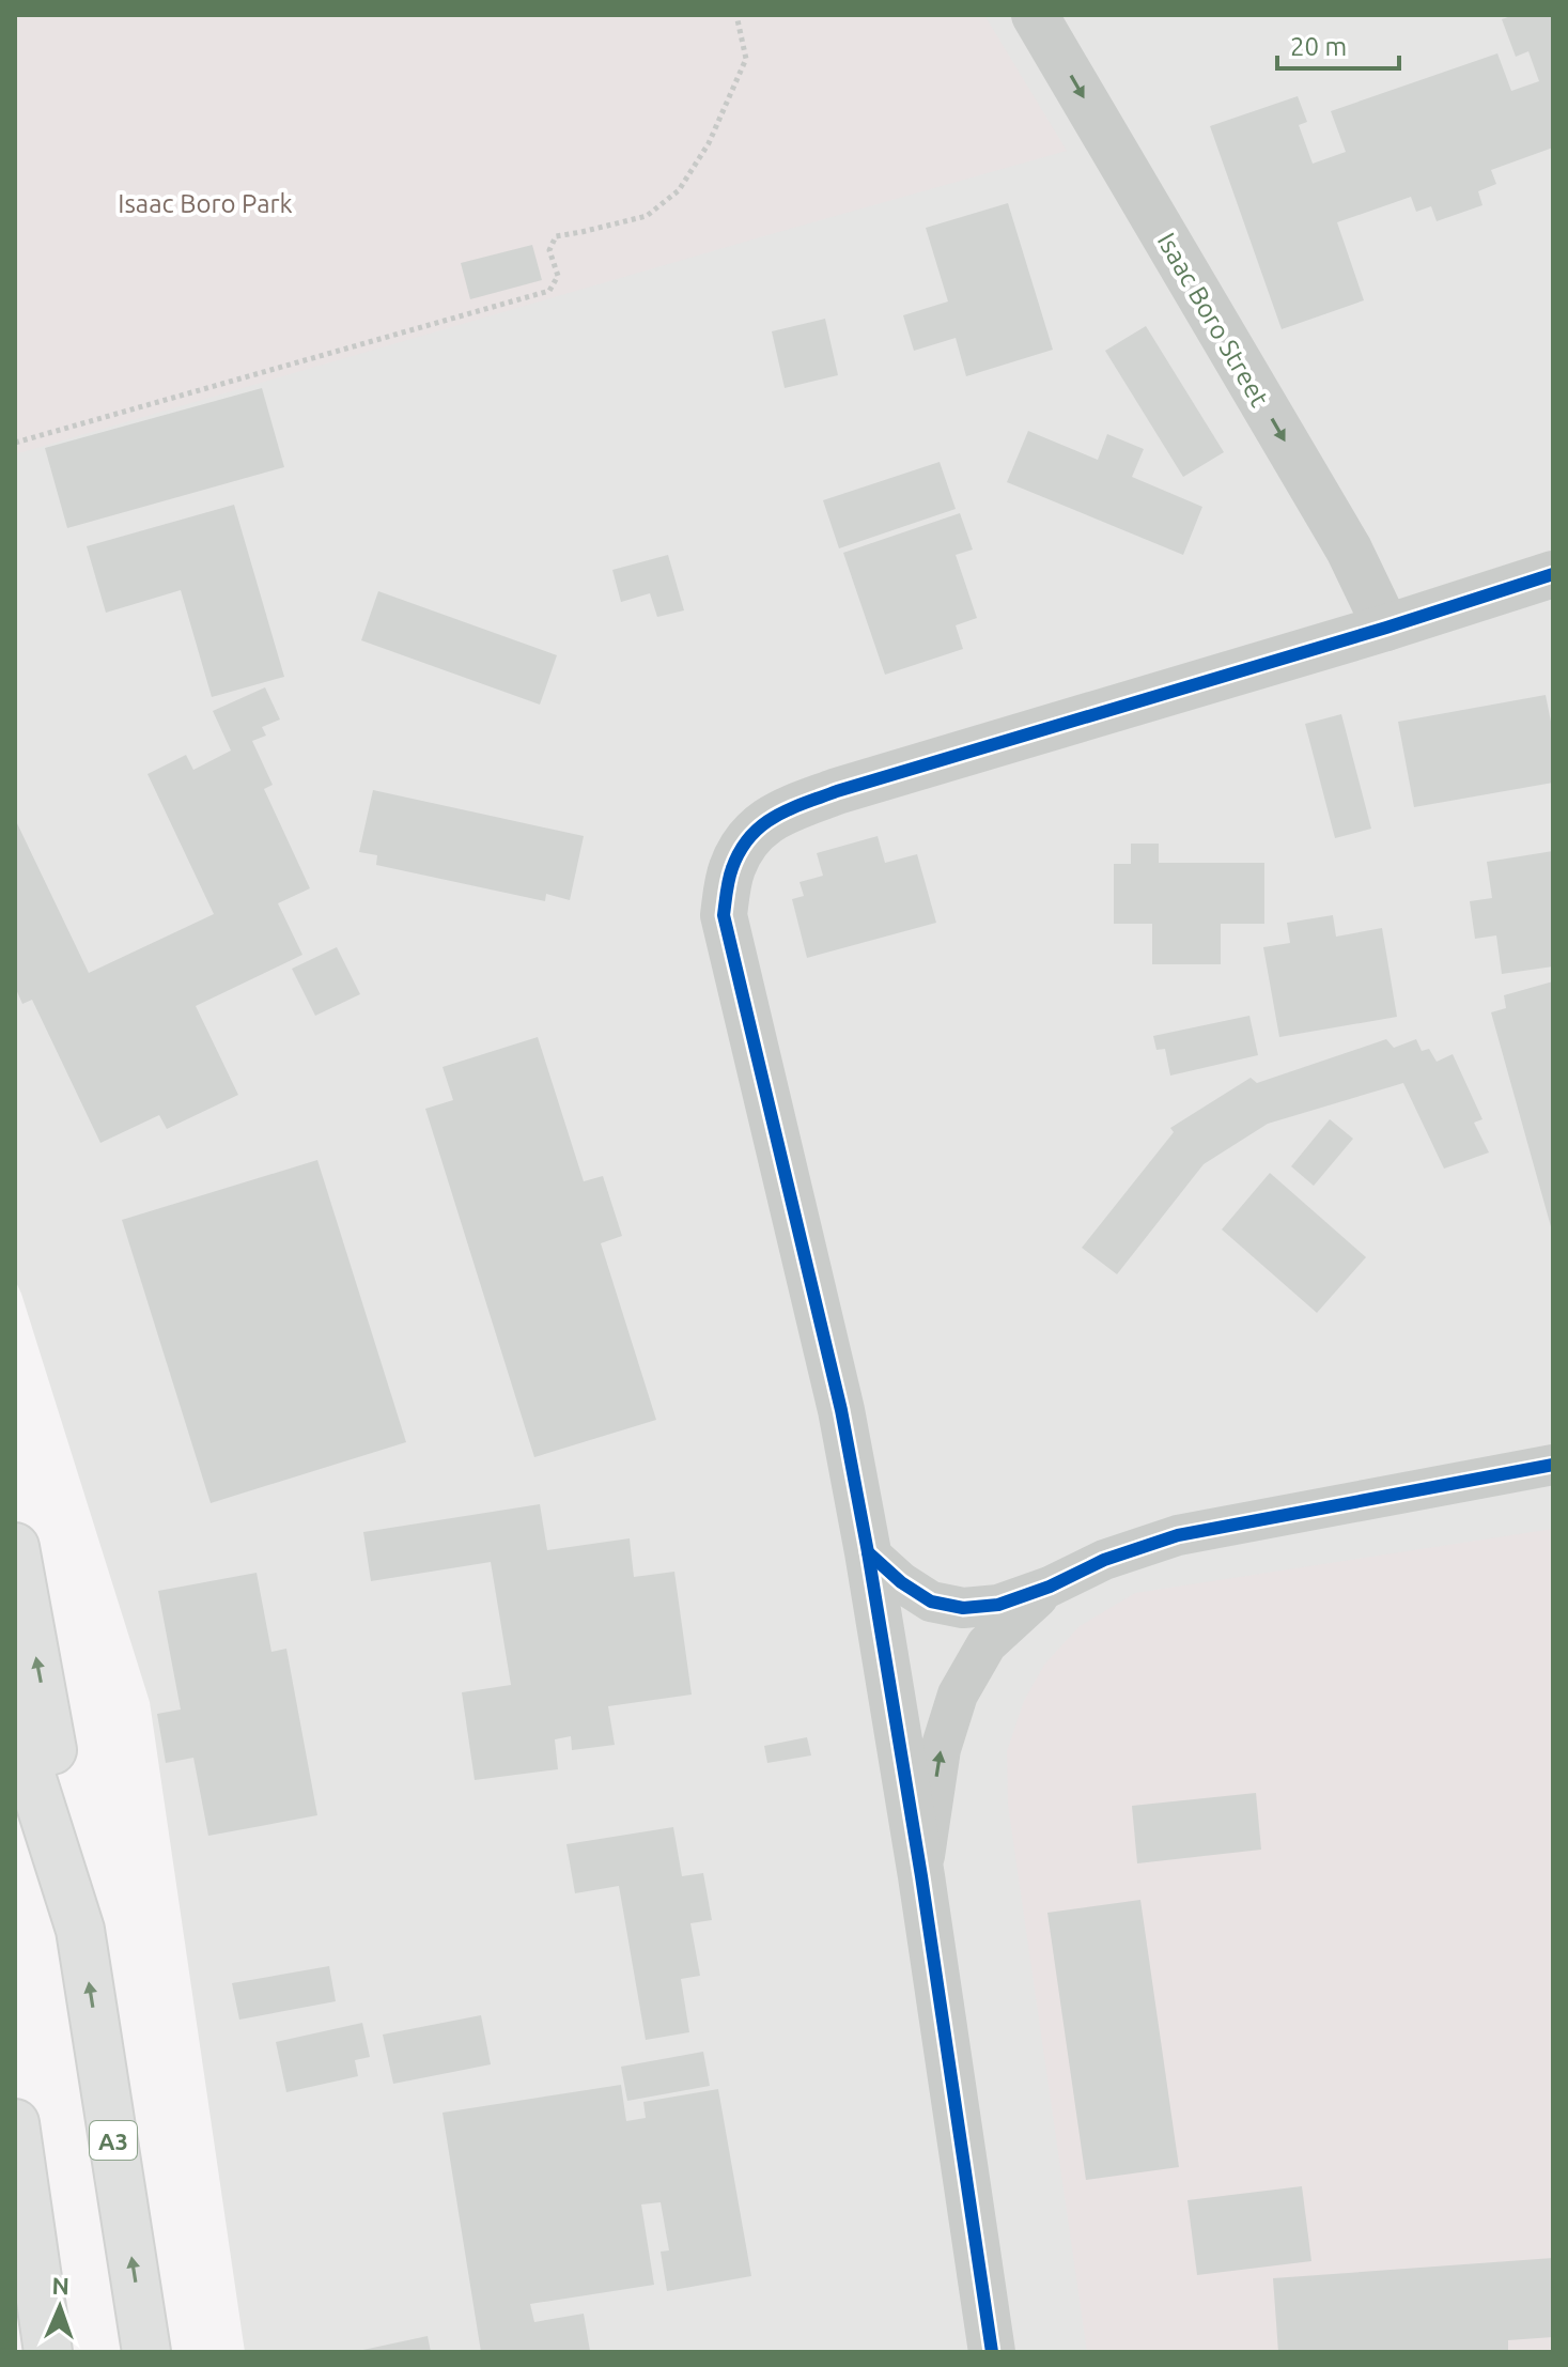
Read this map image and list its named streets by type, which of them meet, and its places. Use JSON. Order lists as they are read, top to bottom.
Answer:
{
  "streets": {
    "highway": ["A3"],
    "street": ["Isaac Boro Street"]
  },
  "one_way": ["Isaac Boro Street"],
  "parks": ["Isaac Boro Park"],
  "scale_bar": "20 m",
  "north": "top"
}
